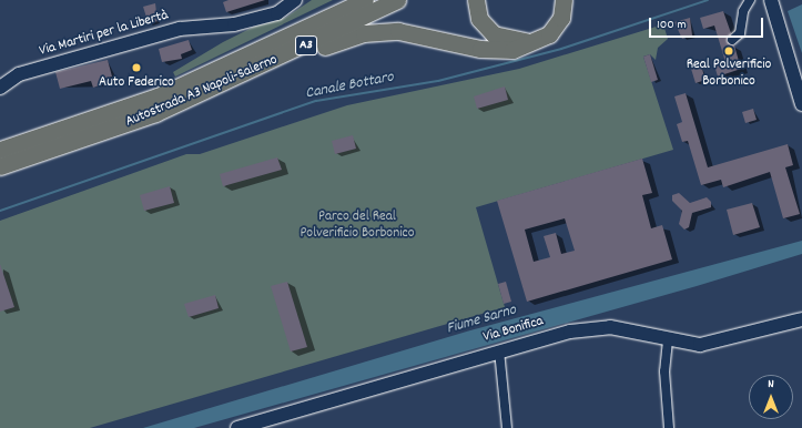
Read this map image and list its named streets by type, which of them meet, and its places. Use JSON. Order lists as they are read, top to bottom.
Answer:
{
  "streets": {
    "highway": ["A3", "Autostrada A3 Napoli-Salerno"],
    "main road": ["Via Martiri per la Libertà", "Via Bonifica"]
  },
  "water": ["Canale Bottaro", "Fiume Sarno"],
  "parks": ["Parco del Real Polverificio Borbonico"],
  "places": ["Real Polverificio Borbonico", "Auto Federico"],
  "scale_bar": "100 m",
  "north": "top"
}
